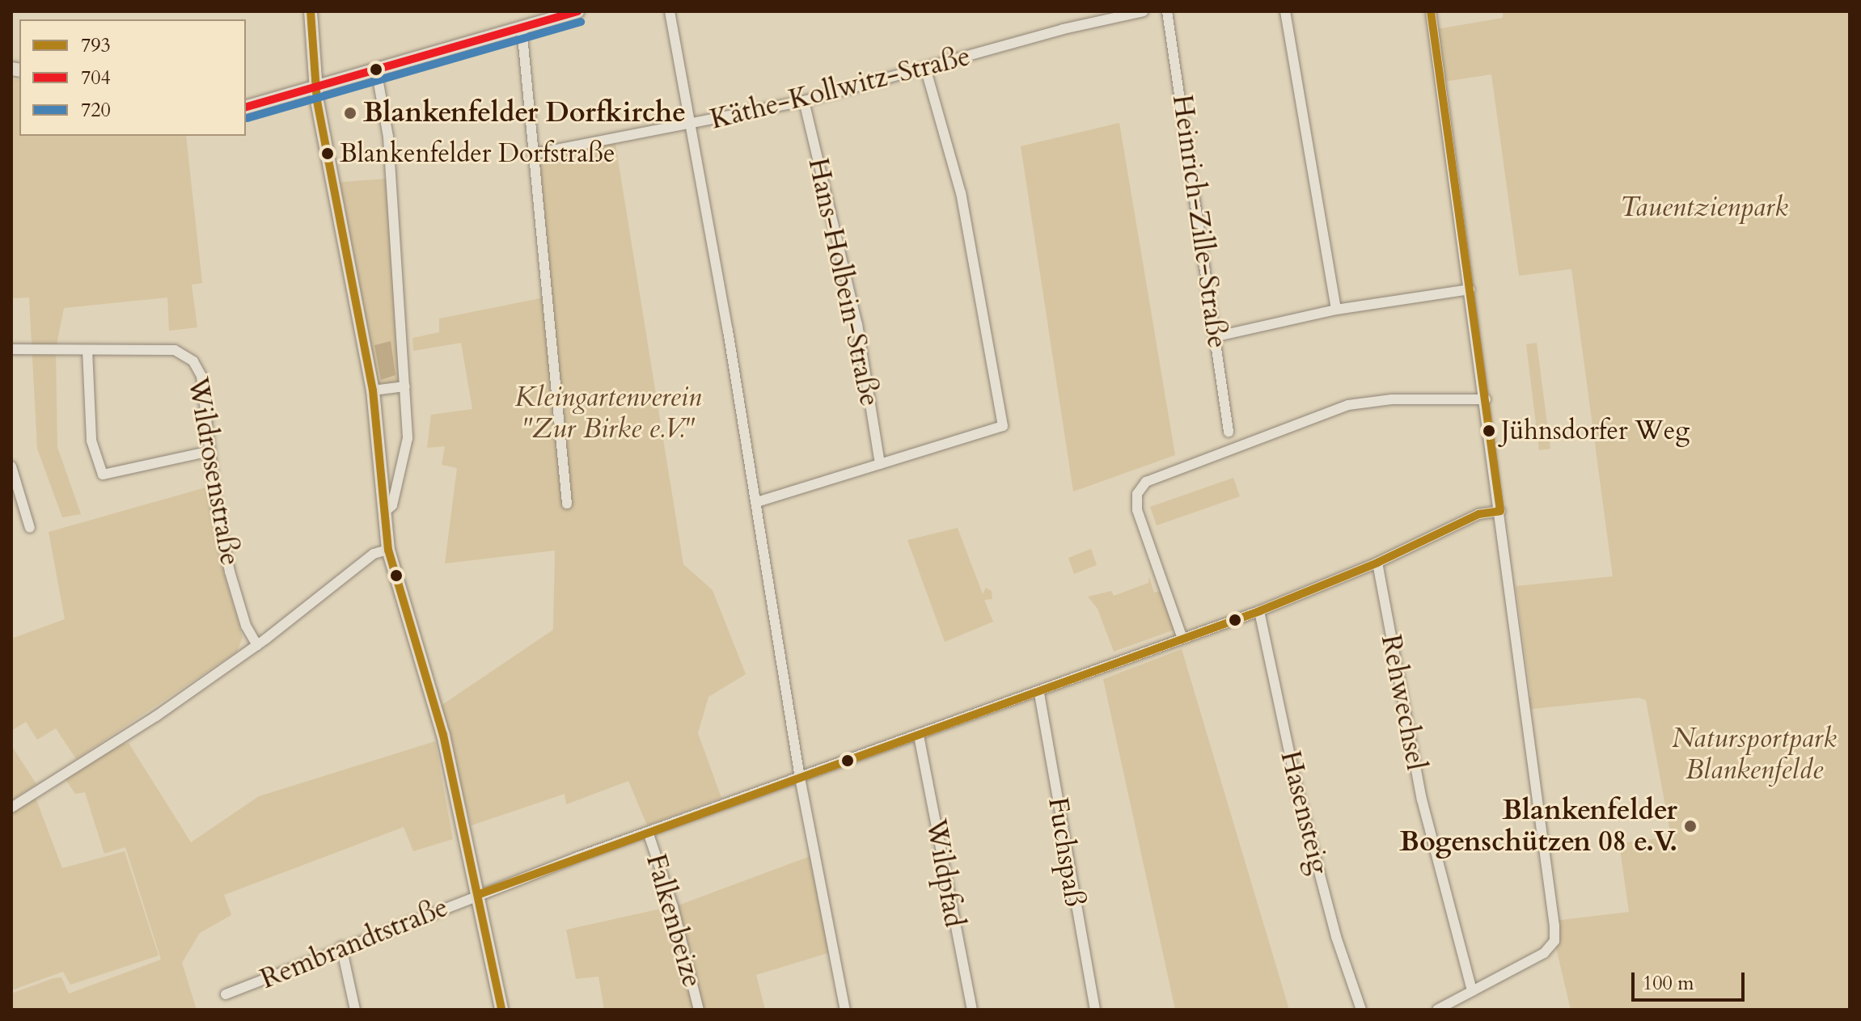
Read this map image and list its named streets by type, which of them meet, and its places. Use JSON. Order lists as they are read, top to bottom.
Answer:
{
  "streets": {
    "street": [
      "Käthe-Kollwitz-Straße",
      "Heinrich-Zille-Straße",
      "Hans-Holbein-Straße",
      "Wildrosenstraße",
      "Rehwechsel",
      "Hasensteig",
      "Fuchspaß",
      "Wildpfad",
      "Falkenbeize",
      "Rembrandtstraße"
    ]
  },
  "crossings": [
    ["Käthe-Kollwitz-Straße", "Hans-Holbein-Straße"],
    ["Rehwechsel", "Rembrandtstraße"],
    ["Hasensteig", "Rembrandtstraße"],
    ["Fuchspaß", "Rembrandtstraße"],
    ["Wildpfad", "Rembrandtstraße"],
    ["Falkenbeize", "Rembrandtstraße"]
  ],
  "parks": ["Tauentzienpark", "Kleingartenverein \"Zur Birke e.V.\"", "Natursportpark Blankenfelde"],
  "places": [
    "Blankenfelder Dorfkirche",
    "Blankenfelder Dorfstraße",
    "Jühnsdorfer Weg",
    "Blankenfelder Bogenschützen 08 e.V."
  ],
  "lines": ["transit line 793", "transit line 704", "transit line 720"],
  "legend": ["793", "704", "720"],
  "scale_bar": "100 m"
}
